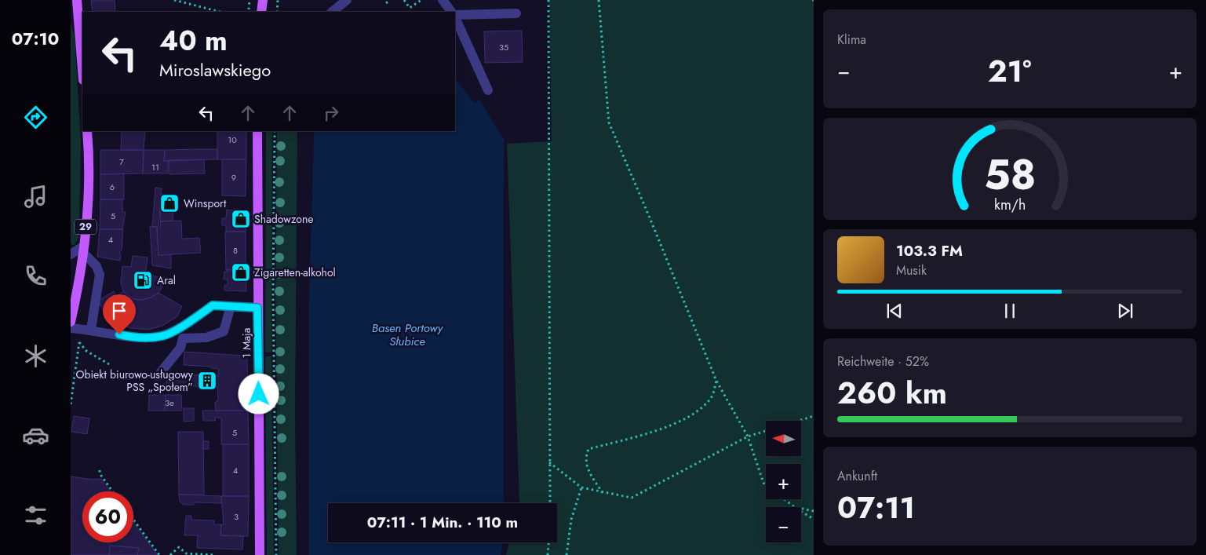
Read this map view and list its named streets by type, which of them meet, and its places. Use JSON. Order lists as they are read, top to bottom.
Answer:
{
  "streets": {
    "main road": ["29", "1 Maja"]
  },
  "water": ["Basen Portowy Słubice"],
  "places": {
    "shop": ["Winsport", "Shadowzone", "Zigaretten-alkohol"],
    "fuel station": ["Aral"],
    "building": ["Obiekt biurowo-usługowy PSS „Społem”"]
  },
  "house_numbers": [
    "35",
    "10",
    "7",
    "11",
    "9",
    "6",
    "5",
    "4",
    "8",
    "3e",
    "5",
    "4",
    "3"
  ],
  "north": "left",
  "page": {
    "tabs": "07:10",
    "tile": [
      "Klima",
      ["Reichweite · 52%", "260 km"],
      ["Ankunft", "07:11"]
    ],
    "turn": ["40 m", "Miroslawskiego"],
    "heat": ["−", "21°", "+"],
    "song": ["103.3 FM", "Musik"],
    "map_buttons": ["+", "−"],
    "limit": "60",
    "trip": "07:11 · 1 Min. · 110 m",
    "gauge": ["58", "km/h"]
  }
}
